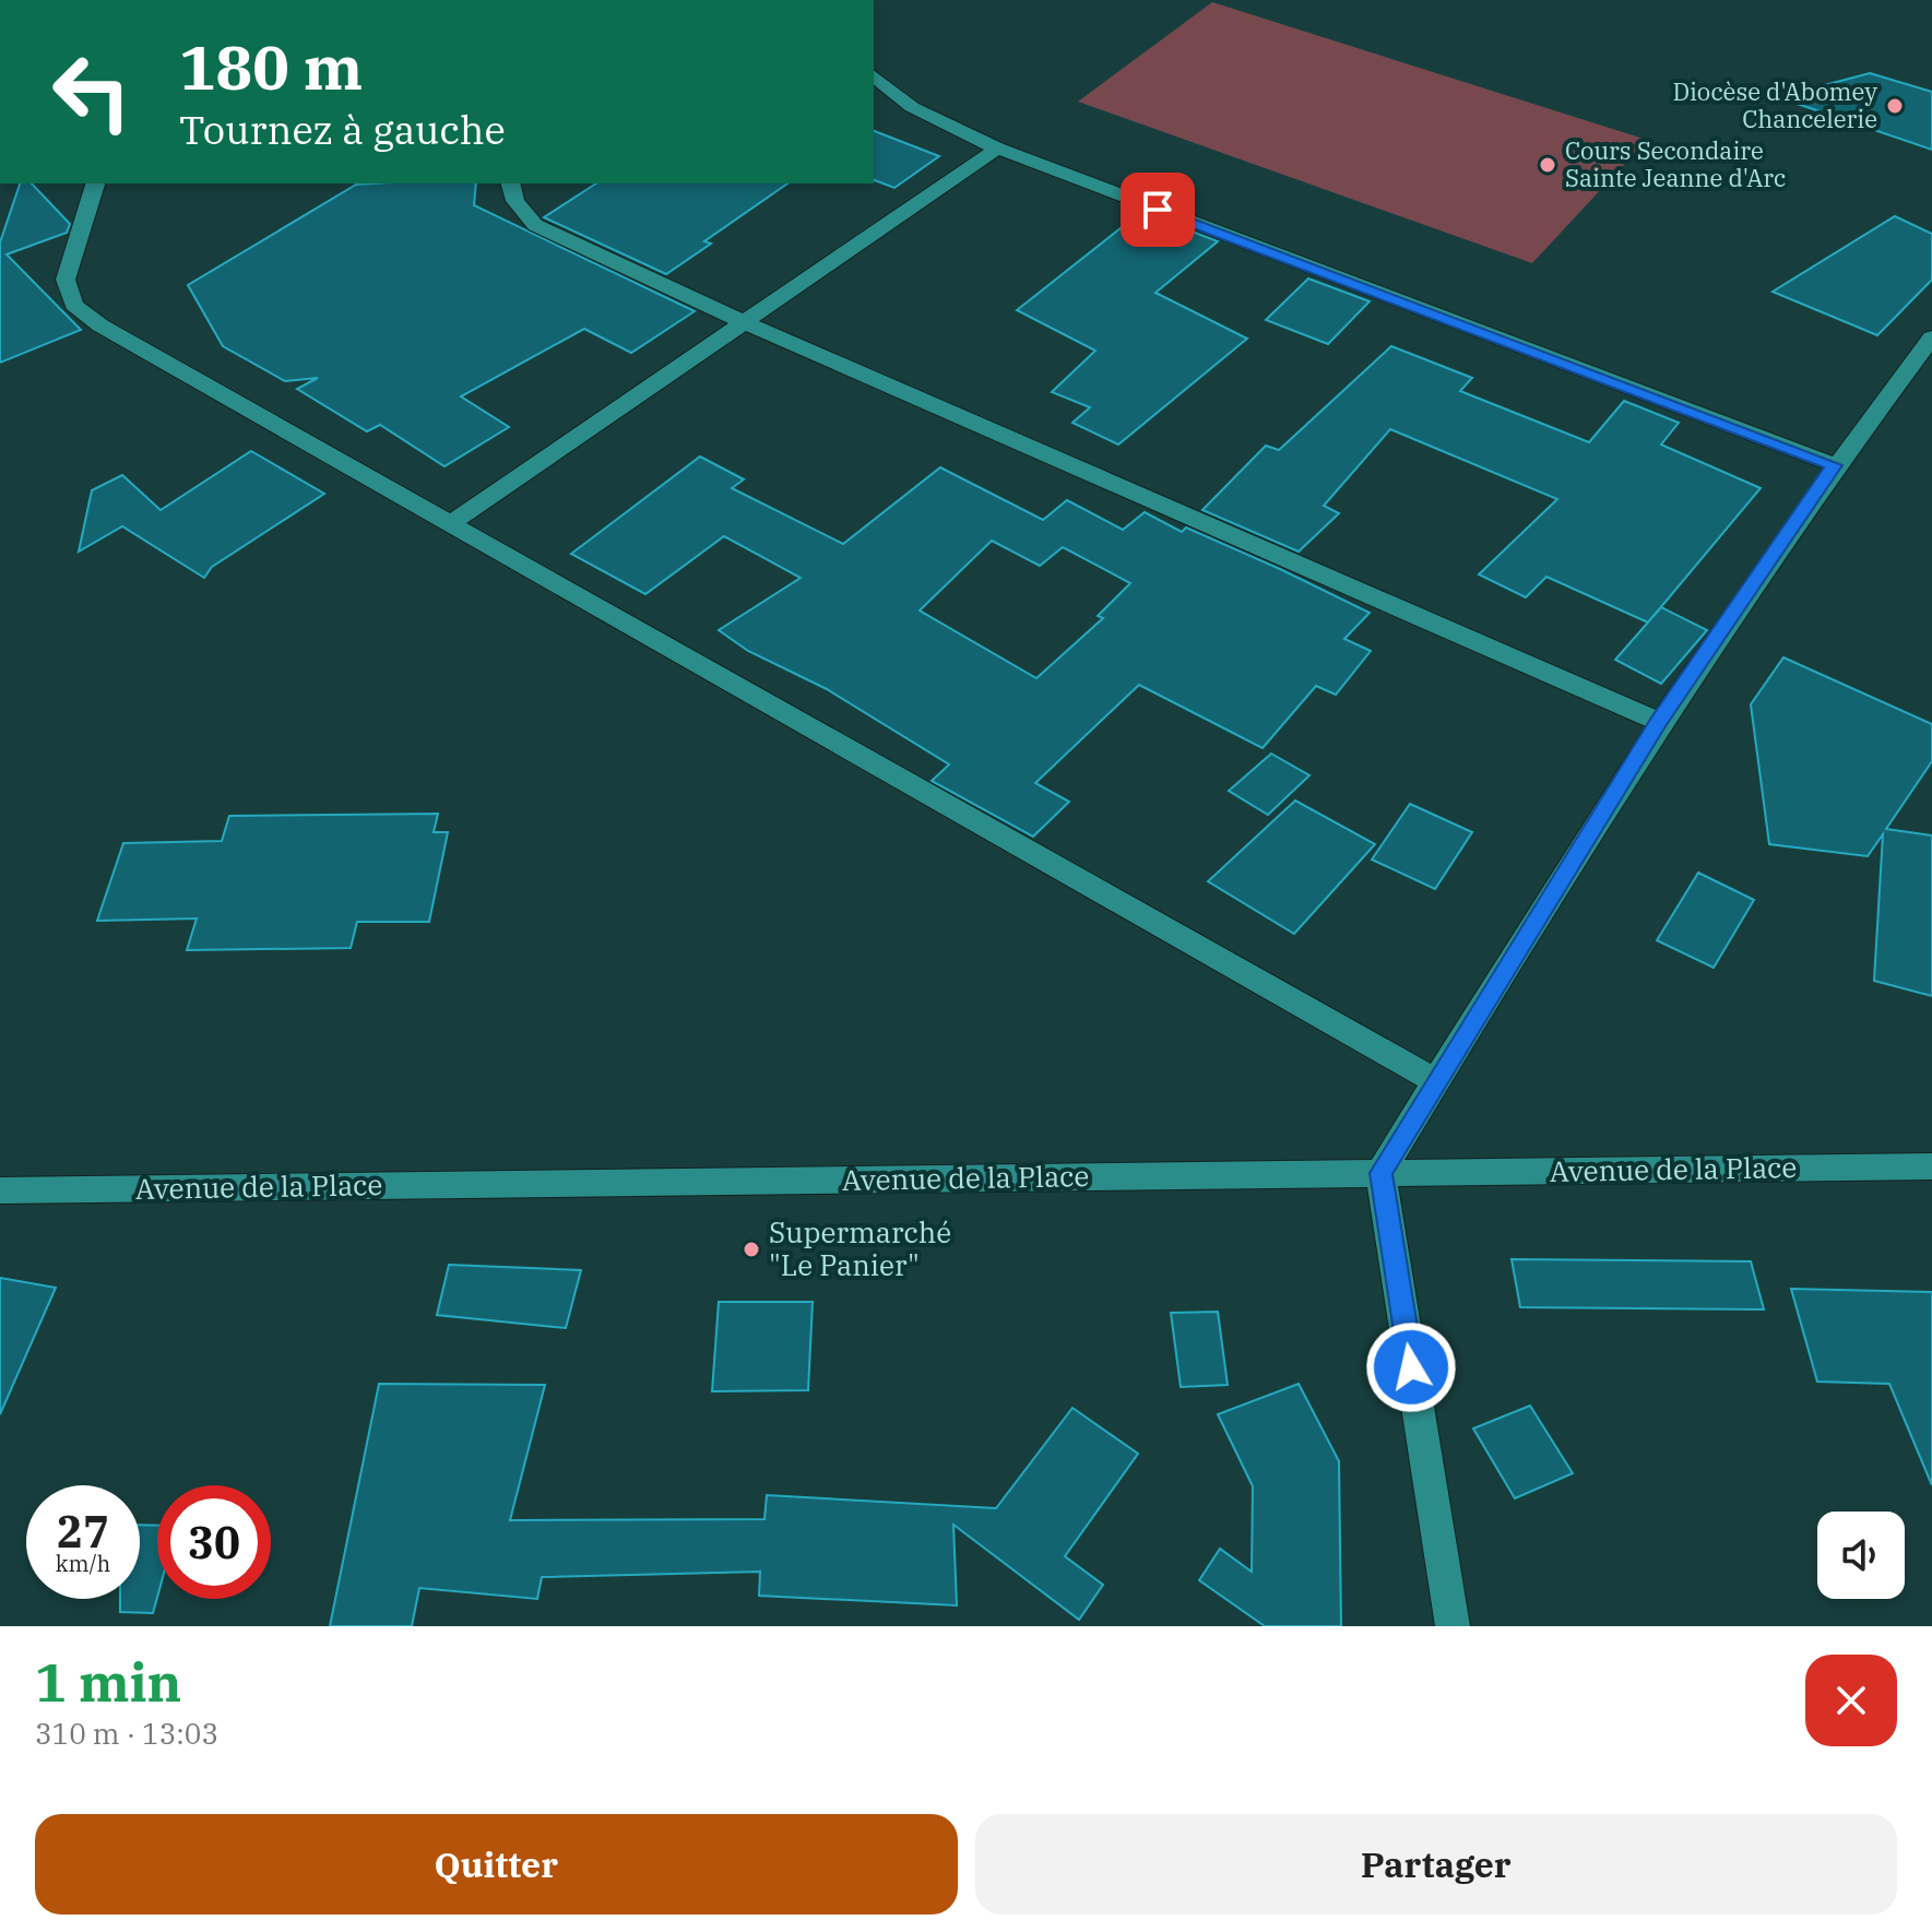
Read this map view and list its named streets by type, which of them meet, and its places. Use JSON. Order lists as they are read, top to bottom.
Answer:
{
  "streets": {
    "street": ["Avenue de la Place"]
  },
  "places": ["Diocèse d'Abomey Chancelerie", "Cours Secondaire Sainte Jeanne d'Arc", "Supermarché \"Le Panier\""],
  "page": {
    "turn": ["180 m", "Tournez à gauche"],
    "speed": "27 km/h",
    "limit": "30",
    "heading": ["1 min", "310 m · 13:03"],
    "buttons": ["Quitter", "Partager"]
  }
}
